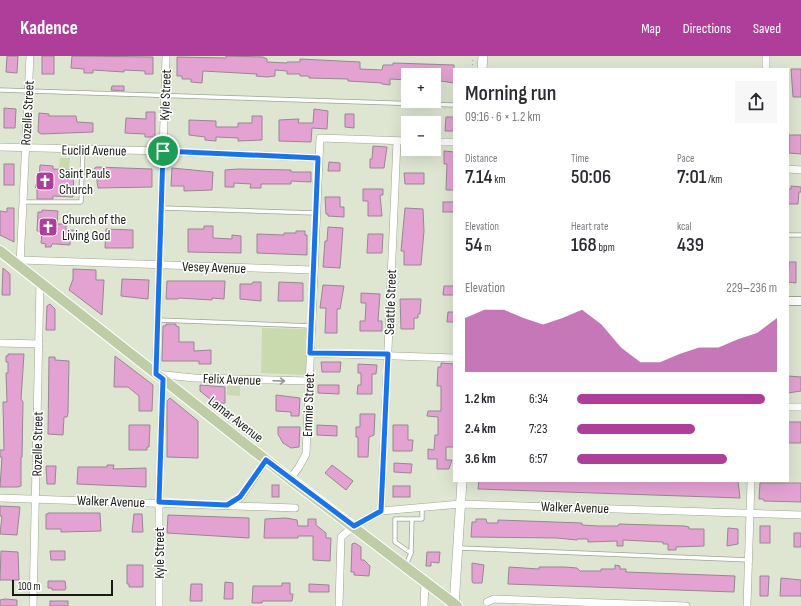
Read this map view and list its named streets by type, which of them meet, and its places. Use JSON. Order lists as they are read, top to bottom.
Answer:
{
  "streets": {
    "main road": ["Lamar Avenue"],
    "street": [
      "Kyle Street",
      "Rozelle Street",
      "Euclid Avenue",
      "Vesey Avenue",
      "Seattle Street",
      "Felix Avenue",
      "Emmie Street",
      "Walker Avenue"
    ]
  },
  "crossings": [
    ["Kyle Street", "Euclid Avenue"],
    ["Kyle Street", "Vesey Avenue"],
    ["Kyle Street", "Felix Avenue"],
    ["Kyle Street", "Lamar Avenue"],
    ["Kyle Street", "Walker Avenue"],
    ["Rozelle Street", "Euclid Avenue"],
    ["Rozelle Street", "Vesey Avenue"],
    ["Rozelle Street", "Lamar Avenue"],
    ["Rozelle Street", "Walker Avenue"],
    ["Euclid Avenue", "Emmie Street"],
    ["Vesey Avenue", "Emmie Street"],
    ["Vesey Avenue", "Lamar Avenue"],
    ["Seattle Street", "Walker Avenue"],
    ["Felix Avenue", "Emmie Street"],
    ["Felix Avenue", "Lamar Avenue"],
    ["Emmie Street", "Lamar Avenue"],
    ["Lamar Avenue", "Walker Avenue"]
  ],
  "one_way": ["Felix Avenue"],
  "places": {
    "church": ["Saint Pauls Church", "Church of the Living God"]
  },
  "scale_bar": "100 m",
  "page": {
    "header": "Kadence",
    "nav": ["Map", "Directions", "Saved"],
    "map_buttons": ["+", "−"],
    "heading": ["Morning run", "09:16 · 6 × 1.2 km"],
    "stats": [
      ["Distance", "7.14 km"],
      ["Time", "50:06"],
      ["Pace", "7:01 /km"],
      ["Elevation", "54 m"],
      ["Heart rate", "168 bpm"],
      ["kcal", "439"]
    ],
    "chart": ["Elevation", "229–236 m"],
    "list": [
      {
        "name": "1.2 km",
        "note": "6:34"
      },
      {
        "name": "2.4 km",
        "note": "7:23"
      },
      {
        "name": "3.6 km",
        "note": "6:57"
      }
    ],
    "scale": "100 m"
  }
}
